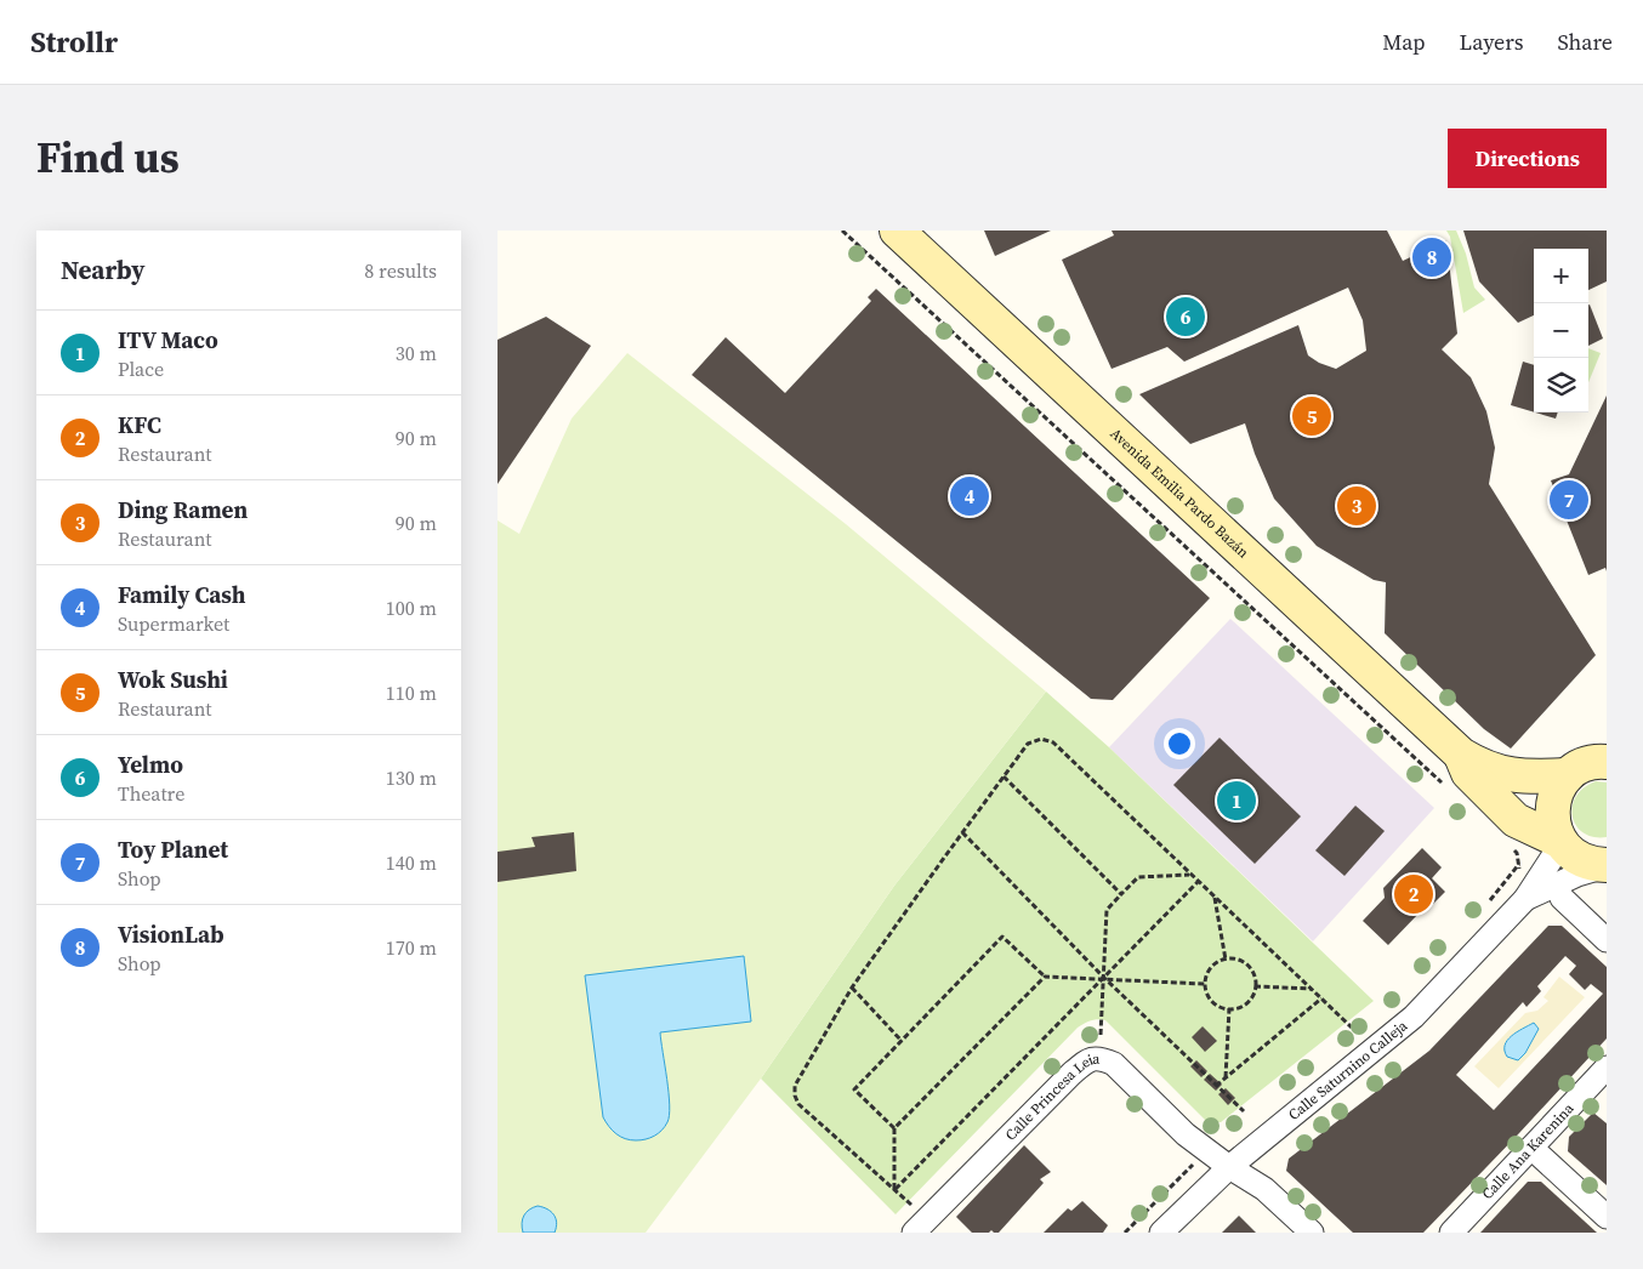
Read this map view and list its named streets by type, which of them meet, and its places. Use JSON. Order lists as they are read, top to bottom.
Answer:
{
  "streets": {
    "street": [
      "Avenida Emilia Pardo Bazán",
      "Calle Saturnino Calleja",
      "Calle Princesa Leia",
      "Calle Ana Karenina"
    ]
  },
  "crossings": [
    ["Avenida Emilia Pardo Bazán", "Calle Saturnino Calleja"],
    ["Calle Saturnino Calleja", "Calle Princesa Leia"]
  ],
  "page": {
    "header": "Strollr",
    "nav": ["Map", "Layers", "Share"],
    "title": "Find us",
    "buttons": "Directions",
    "heading": ["Nearby", "8 results"],
    "pins": [
      "8",
      "6",
      "5",
      "4",
      "7",
      "3",
      "1",
      "2"
    ],
    "map_buttons": ["+", "−"],
    "list": [
      {
        "mark": "1",
        "name": "ITV Maco",
        "note": "Place",
        "value": "30 m"
      },
      {
        "mark": "2",
        "name": "KFC",
        "note": "Restaurant",
        "value": "90 m"
      },
      {
        "mark": "3",
        "name": "Ding Ramen",
        "note": "Restaurant",
        "value": "90 m"
      },
      {
        "mark": "4",
        "name": "Family Cash",
        "note": "Supermarket",
        "value": "100 m"
      },
      {
        "mark": "5",
        "name": "Wok Sushi",
        "note": "Restaurant",
        "value": "110 m"
      },
      {
        "mark": "6",
        "name": "Yelmo",
        "note": "Theatre",
        "value": "130 m"
      },
      {
        "mark": "7",
        "name": "Toy Planet",
        "note": "Shop",
        "value": "140 m"
      },
      {
        "mark": "8",
        "name": "VisionLab",
        "note": "Shop",
        "value": "170 m"
      }
    ]
  }
}
